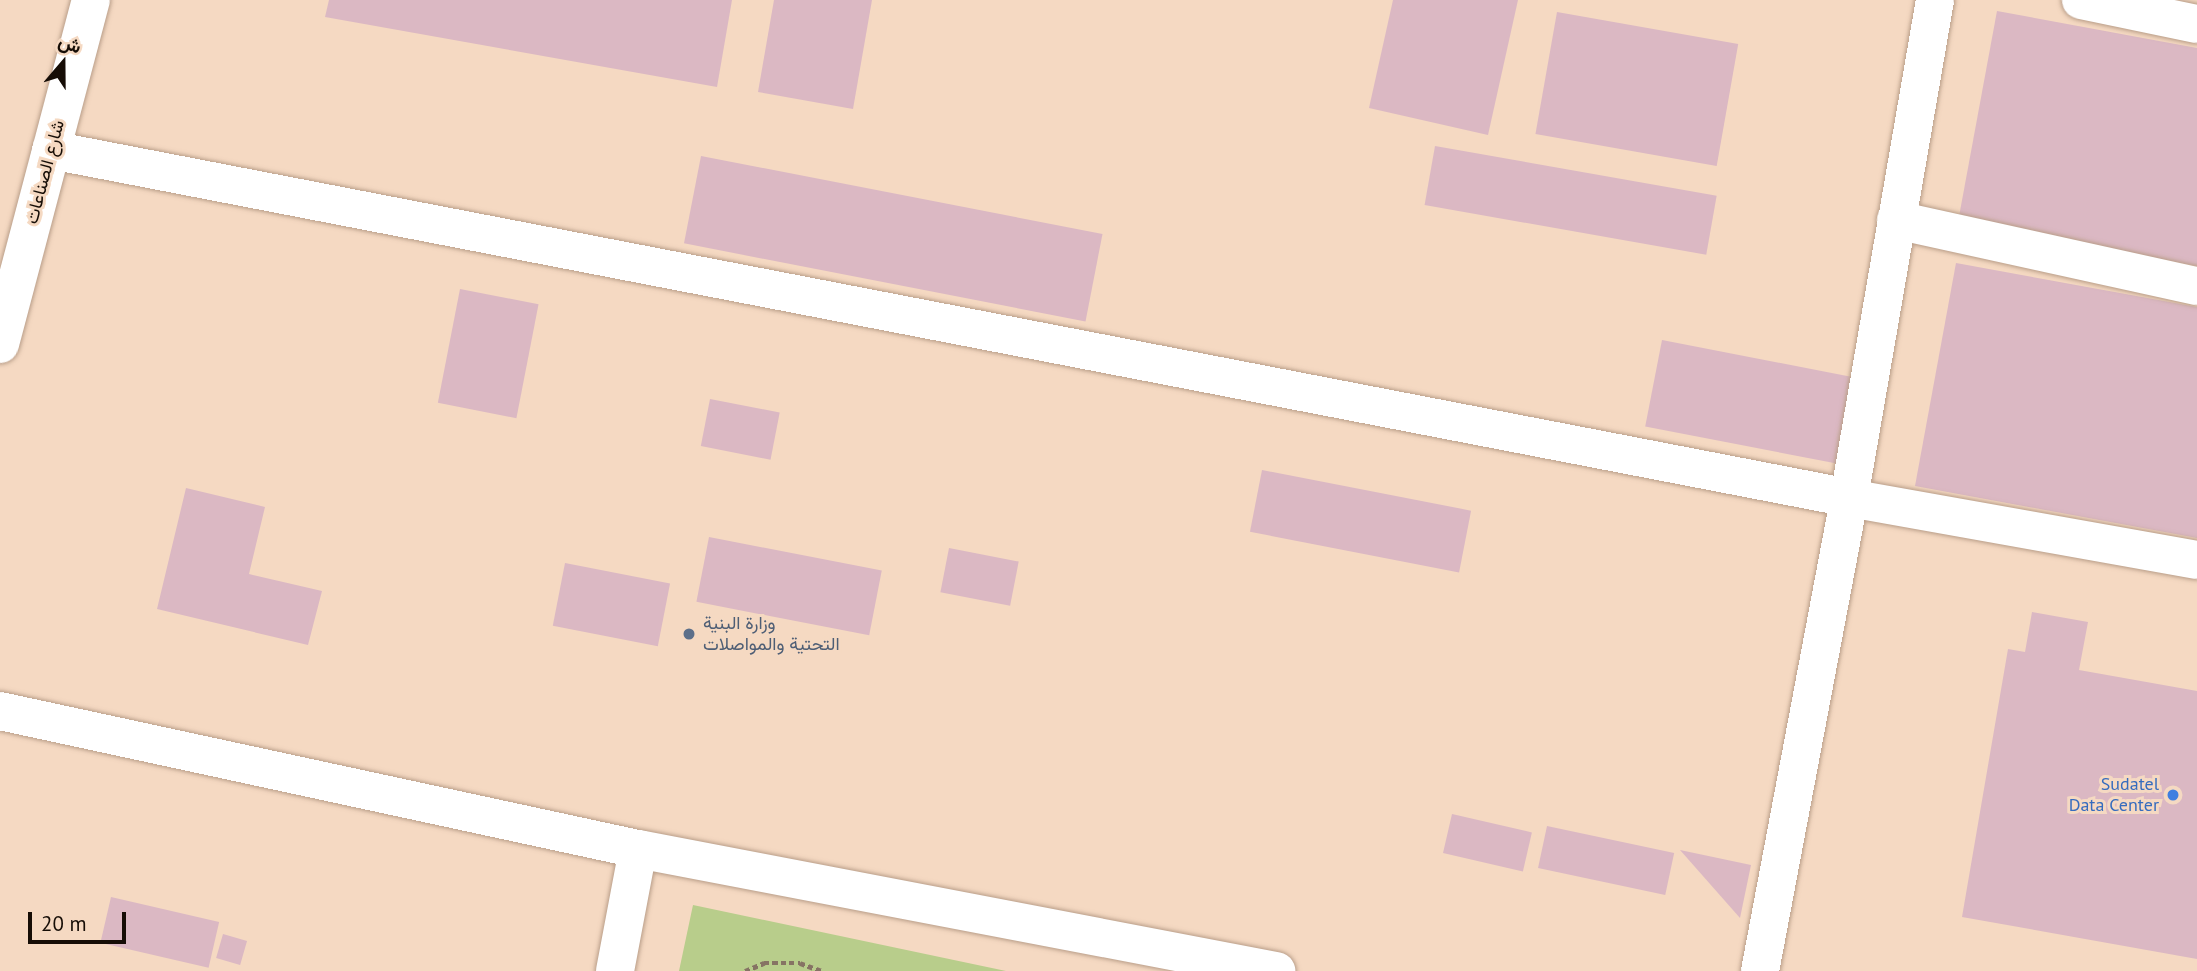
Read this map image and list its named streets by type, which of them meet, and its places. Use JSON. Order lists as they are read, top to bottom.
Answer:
{
  "streets": {
    "street": ["شارع الصناعات"]
  },
  "places": ["وزارة البنية التحتية والمواصلات", "Sudatel Data Center"],
  "scale_bar": "20 m",
  "north": "top"
}
